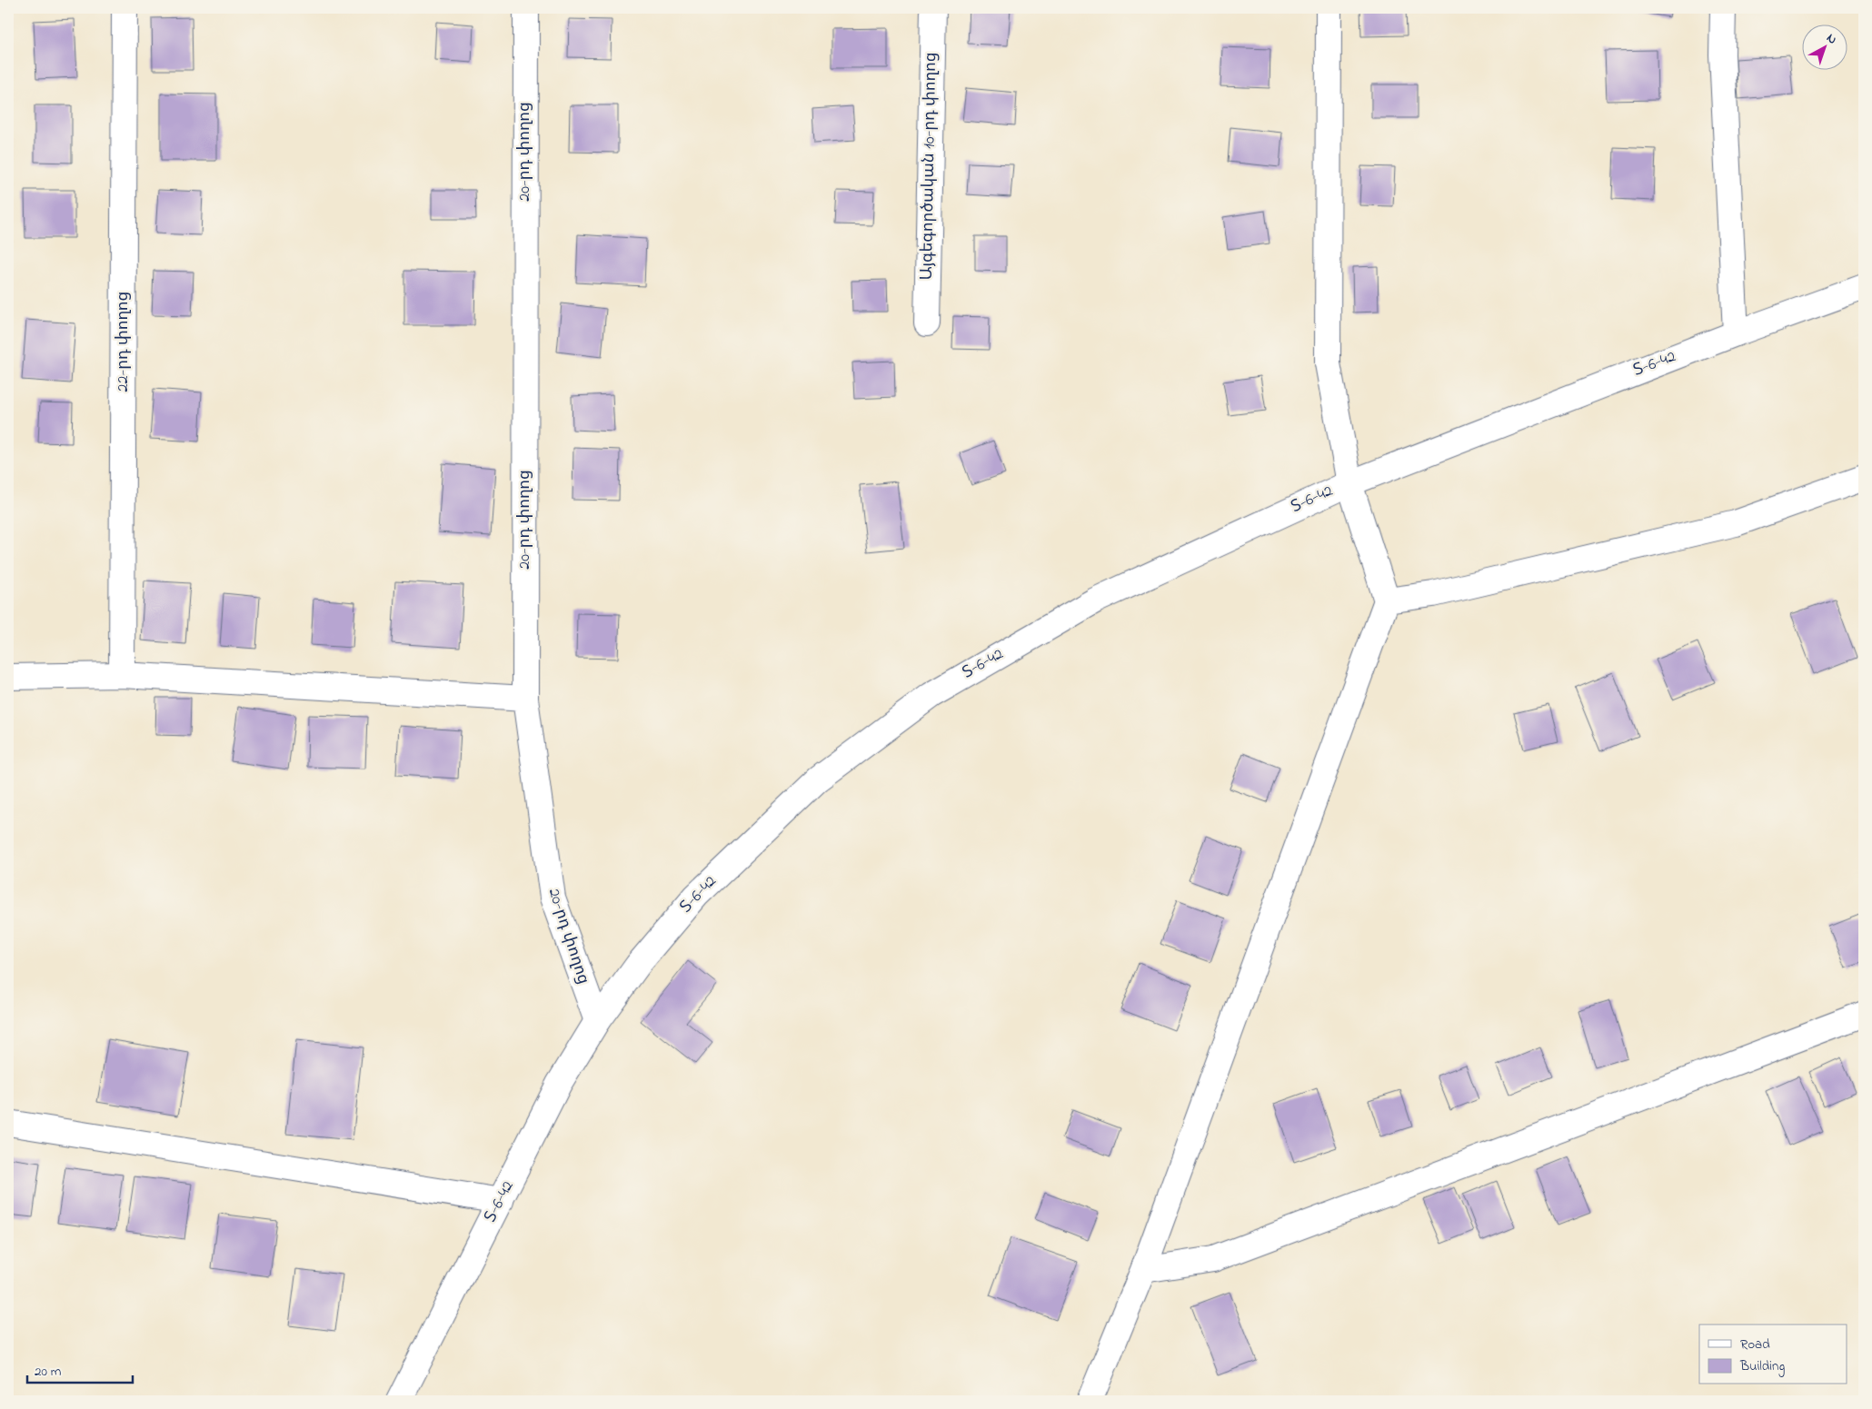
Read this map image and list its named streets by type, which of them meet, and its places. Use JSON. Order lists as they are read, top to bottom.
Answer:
{
  "streets": {
    "street": [
      "20-րդ փողոց",
      "Այգեգործական 10-րդ փողոց",
      "22-րդ փողոց",
      "Տ-6-42"
    ]
  },
  "crossings": [
    ["20-րդ փողոց", "Տ-6-42"]
  ],
  "legend": ["Road", "Building"],
  "scale_bar": "20 m",
  "north": "top right"
}
